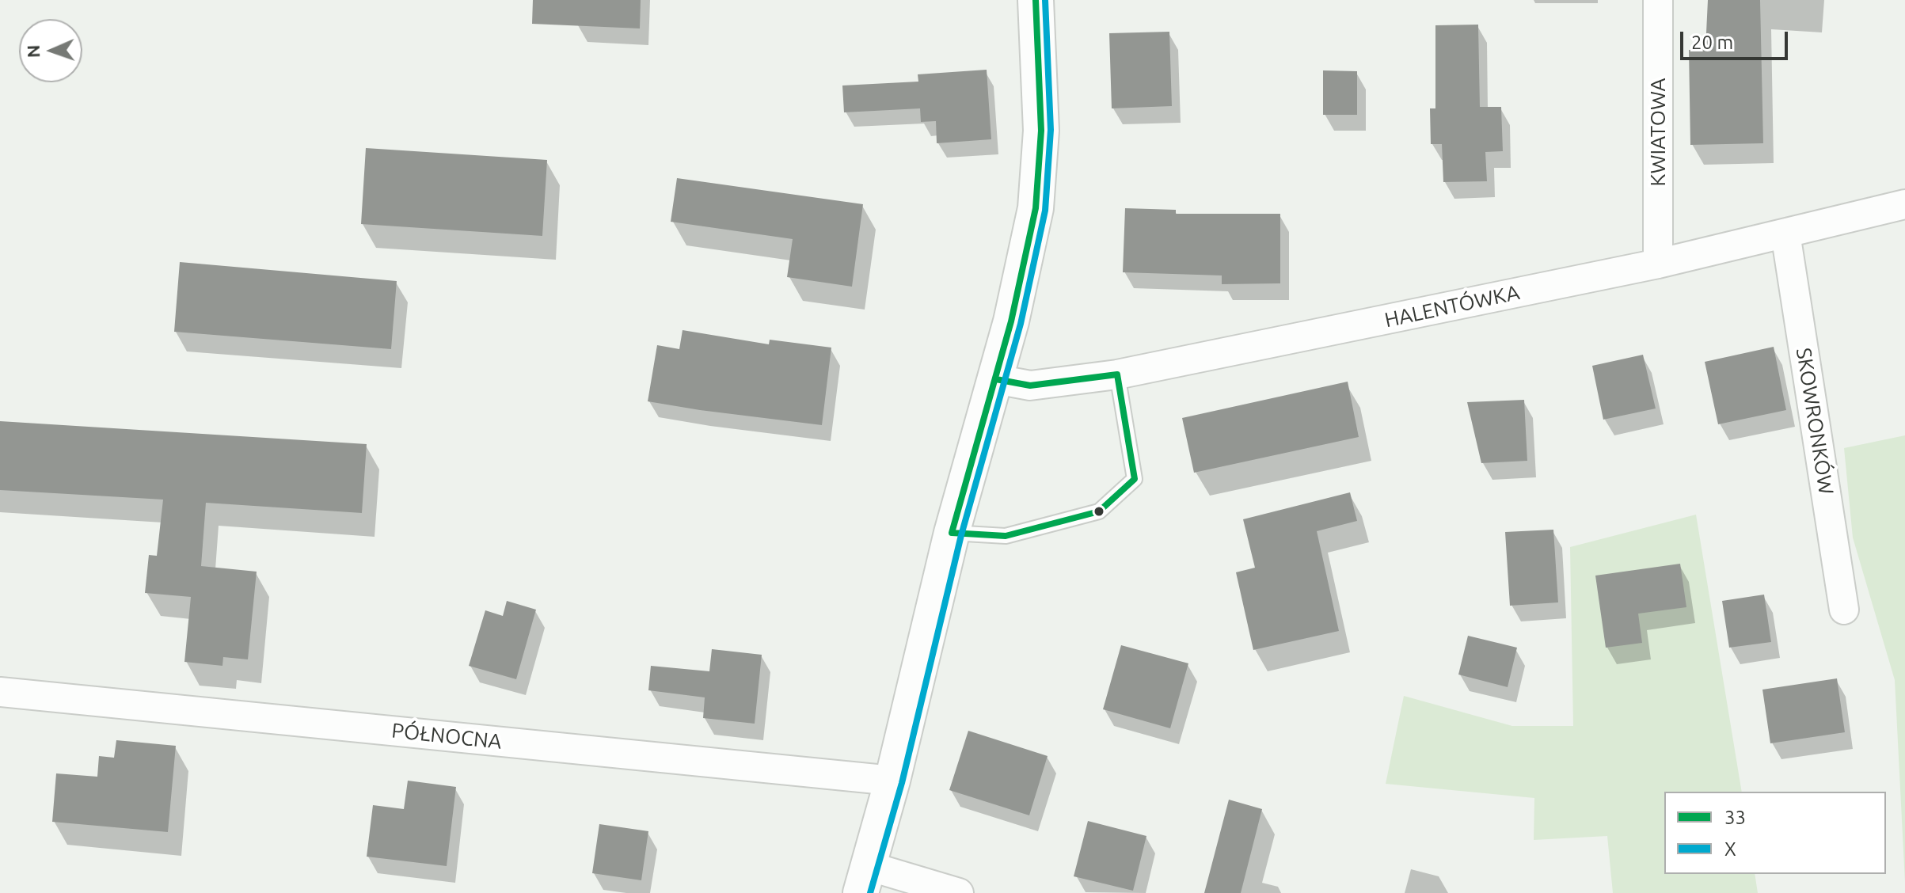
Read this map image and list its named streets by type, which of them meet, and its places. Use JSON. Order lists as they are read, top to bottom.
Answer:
{
  "streets": {
    "street": [
      "KWIATOWA",
      "HALENTÓWKA",
      "SKOWRONKÓW",
      "PÓŁNOCNA"
    ]
  },
  "crossings": [
    ["KWIATOWA", "HALENTÓWKA"],
    ["HALENTÓWKA", "SKOWRONKÓW"]
  ],
  "lines": ["transit line 33", "transit line X"],
  "legend": ["33", "X"],
  "scale_bar": "20 m",
  "north": "left"
}
